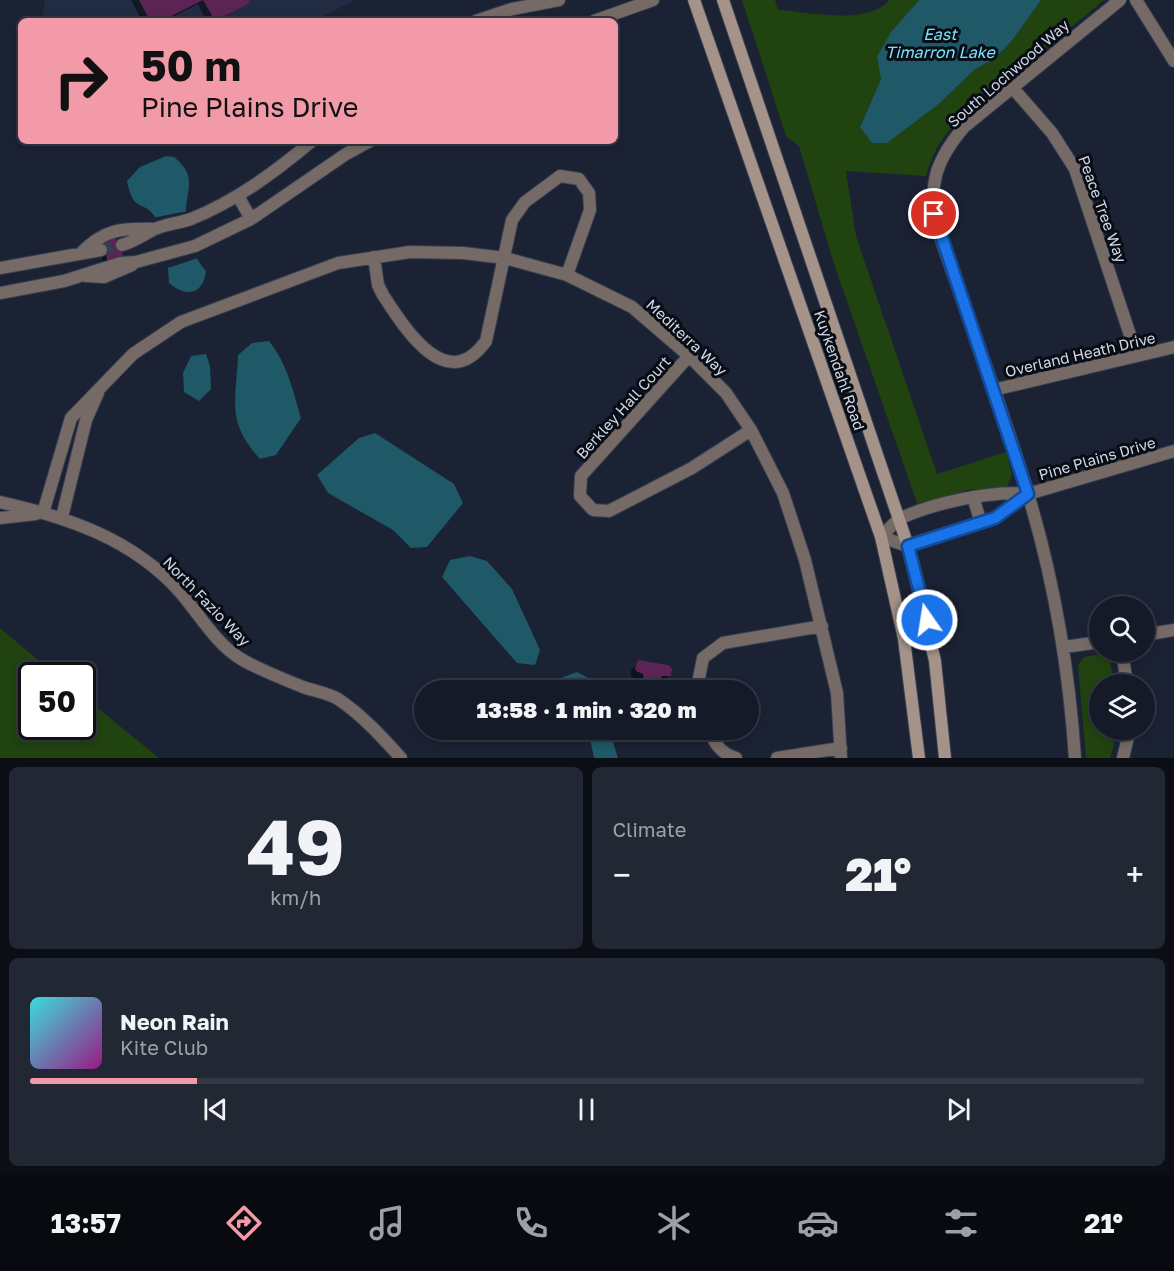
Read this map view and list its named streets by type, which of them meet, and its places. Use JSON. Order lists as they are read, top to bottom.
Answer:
{
  "streets": {
    "main road": ["Kuykendahl Road"],
    "street": [
      "South Lochwood Way",
      "Peace Tree Way",
      "Mediterra Way",
      "Overland Heath Drive",
      "Berkley Hall Court",
      "Pine Plains Drive",
      "North Fazio Way"
    ]
  },
  "crossings": [
    ["South Lochwood Way", "Peace Tree Way"],
    ["South Lochwood Way", "Overland Heath Drive"],
    ["Peace Tree Way", "Overland Heath Drive"],
    ["Mediterra Way", "Berkley Hall Court"],
    ["Mediterra Way", "North Fazio Way"],
    ["Kuykendahl Road", "Pine Plains Drive"]
  ],
  "water": ["East Timarron Lake"],
  "page": {
    "turn": ["50 m", "Pine Plains Drive"],
    "limit": "50",
    "trip": "13:58 · 1 min · 320 m",
    "tile": [
      ["49", "km/h"],
      "Climate"
    ],
    "heat": ["−", "21°", "+"],
    "song": ["Neon Rain", "Kite Club"],
    "tabs": ["13:57", "21°"]
  }
}
